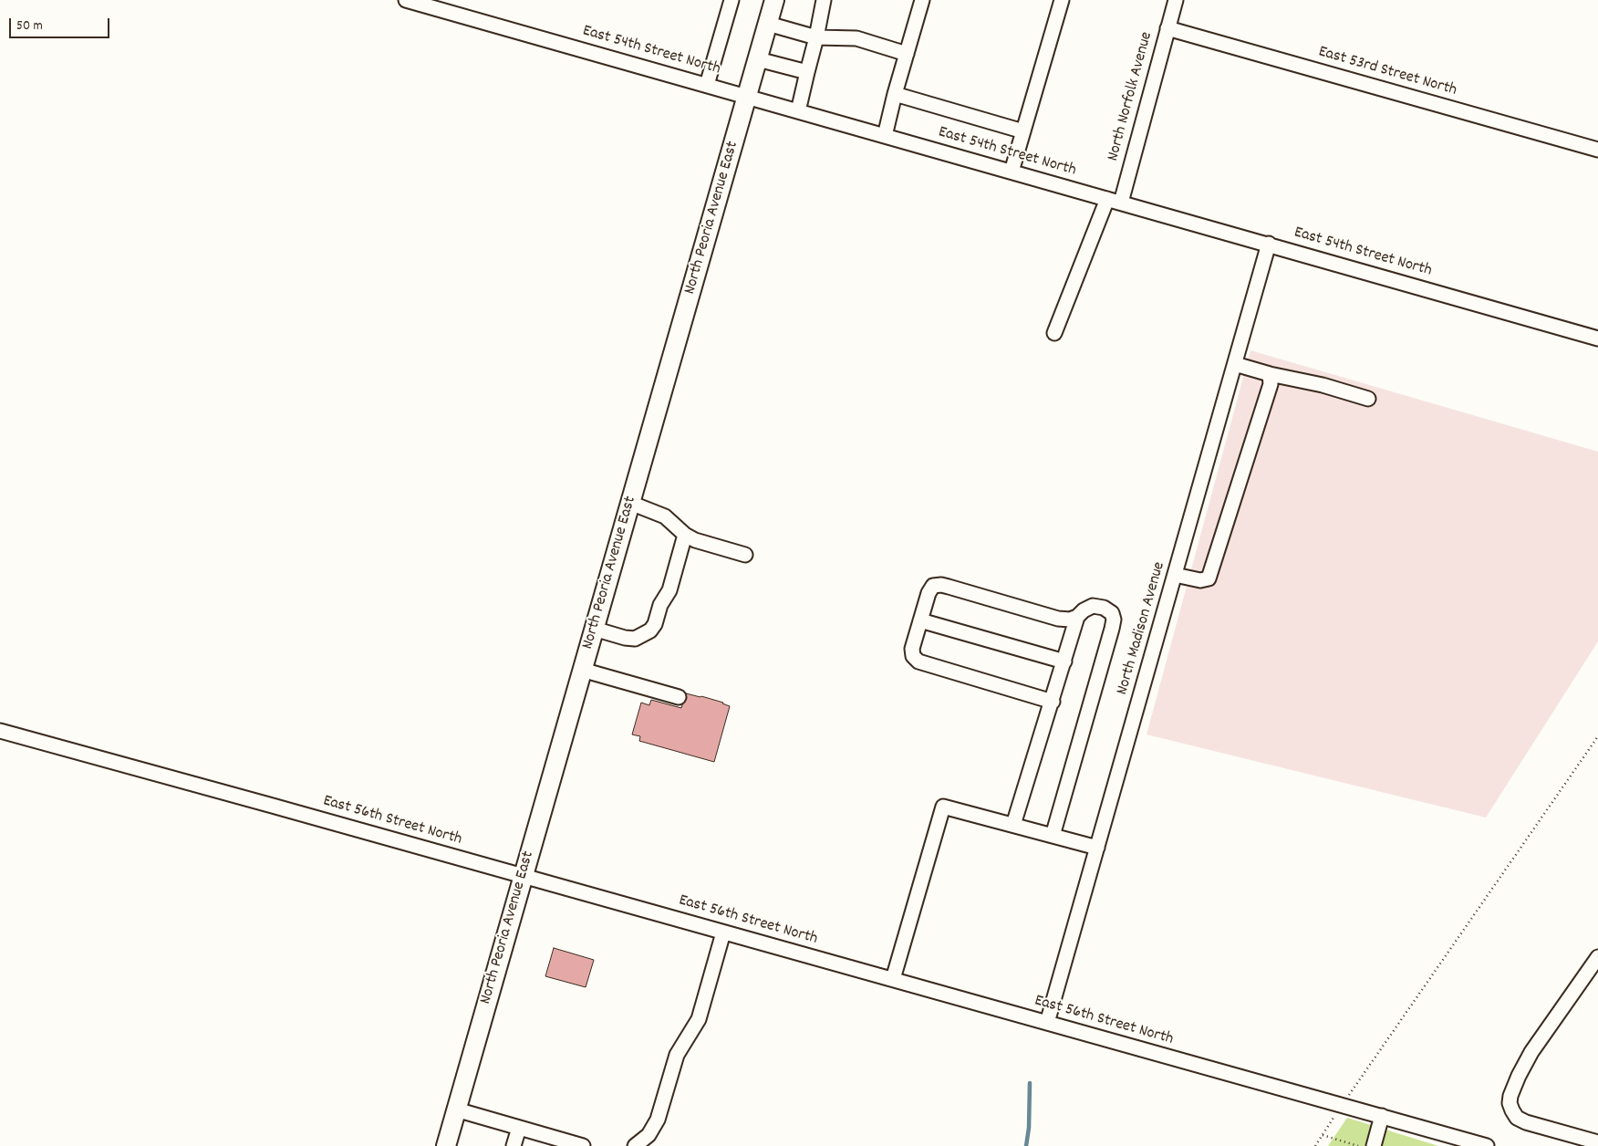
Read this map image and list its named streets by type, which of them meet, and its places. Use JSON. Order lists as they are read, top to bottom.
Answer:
{
  "streets": {
    "main road": ["North Peoria Avenue East"],
    "street": [
      "East 54th Street North",
      "East 53rd Street North",
      "North Norfolk Avenue",
      "North Madison Avenue",
      "East 56th Street North"
    ]
  },
  "crossings": [
    ["East 54th Street North", "North Norfolk Avenue"],
    ["East 54th Street North", "North Peoria Avenue East"],
    ["East 54th Street North", "North Madison Avenue"],
    ["East 53rd Street North", "North Norfolk Avenue"],
    ["North Peoria Avenue East", "East 56th Street North"],
    ["North Madison Avenue", "East 56th Street North"]
  ],
  "scale_bar": "50 m"
}
